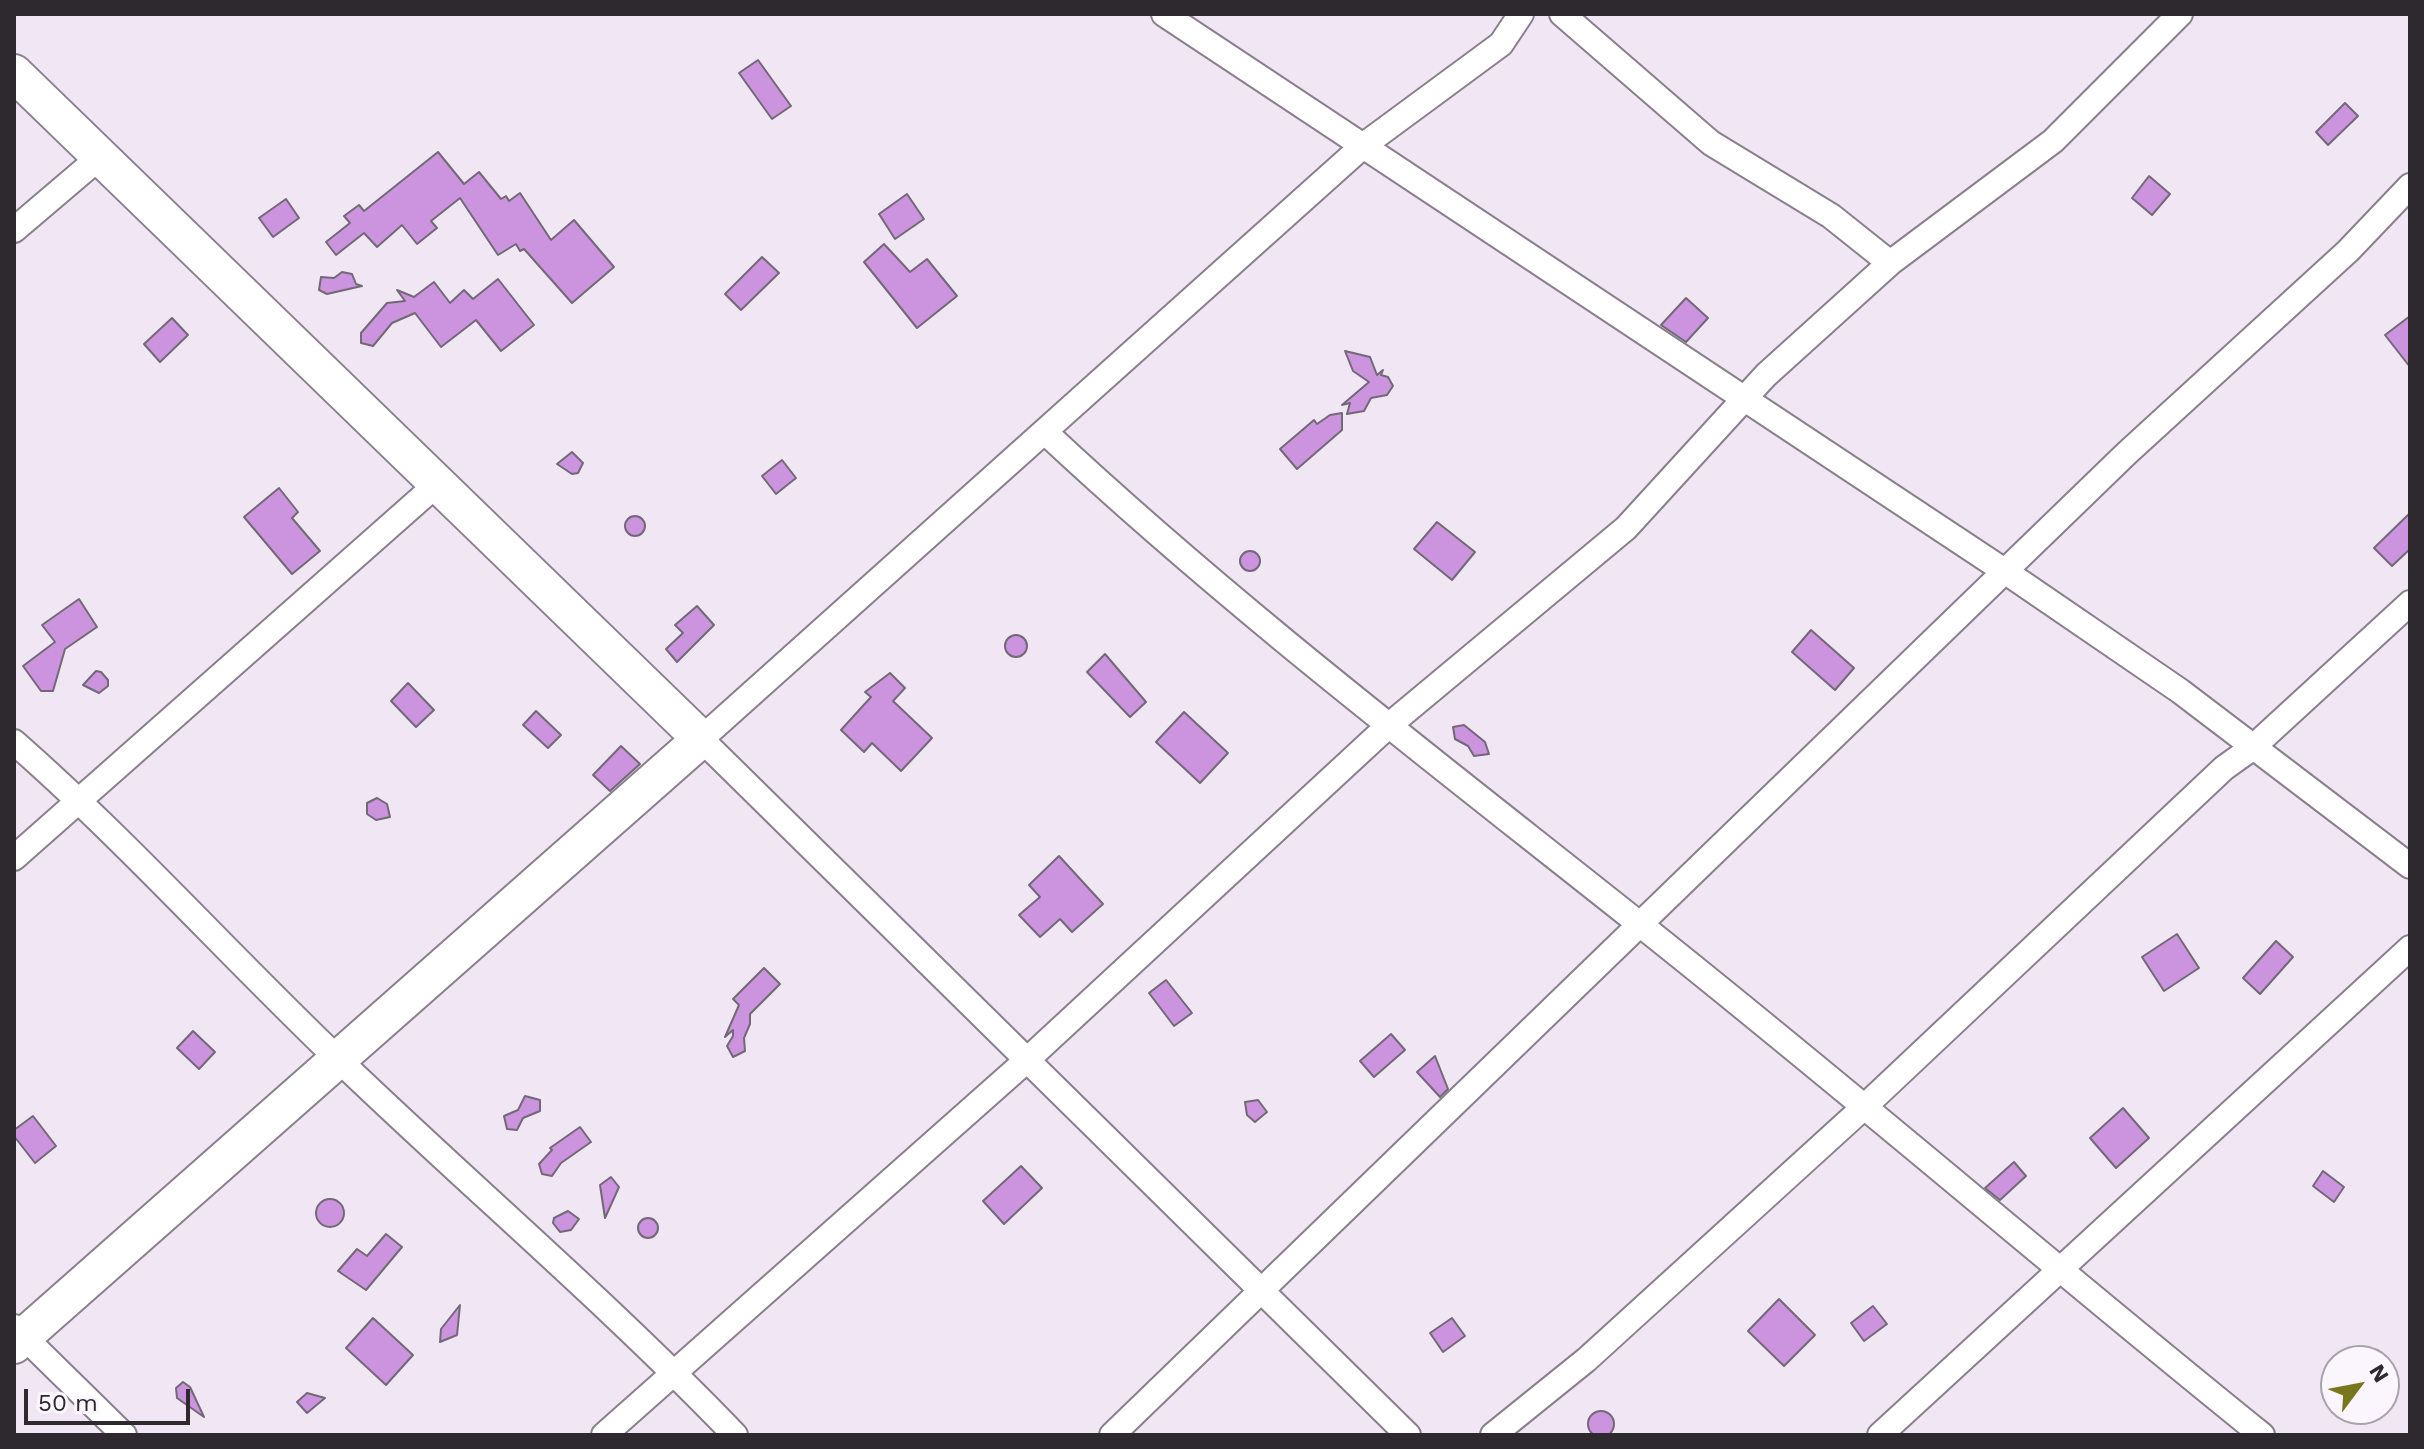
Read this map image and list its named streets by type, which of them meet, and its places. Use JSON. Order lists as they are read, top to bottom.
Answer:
{
  "scale_bar": "50 m",
  "north": "top right"
}
